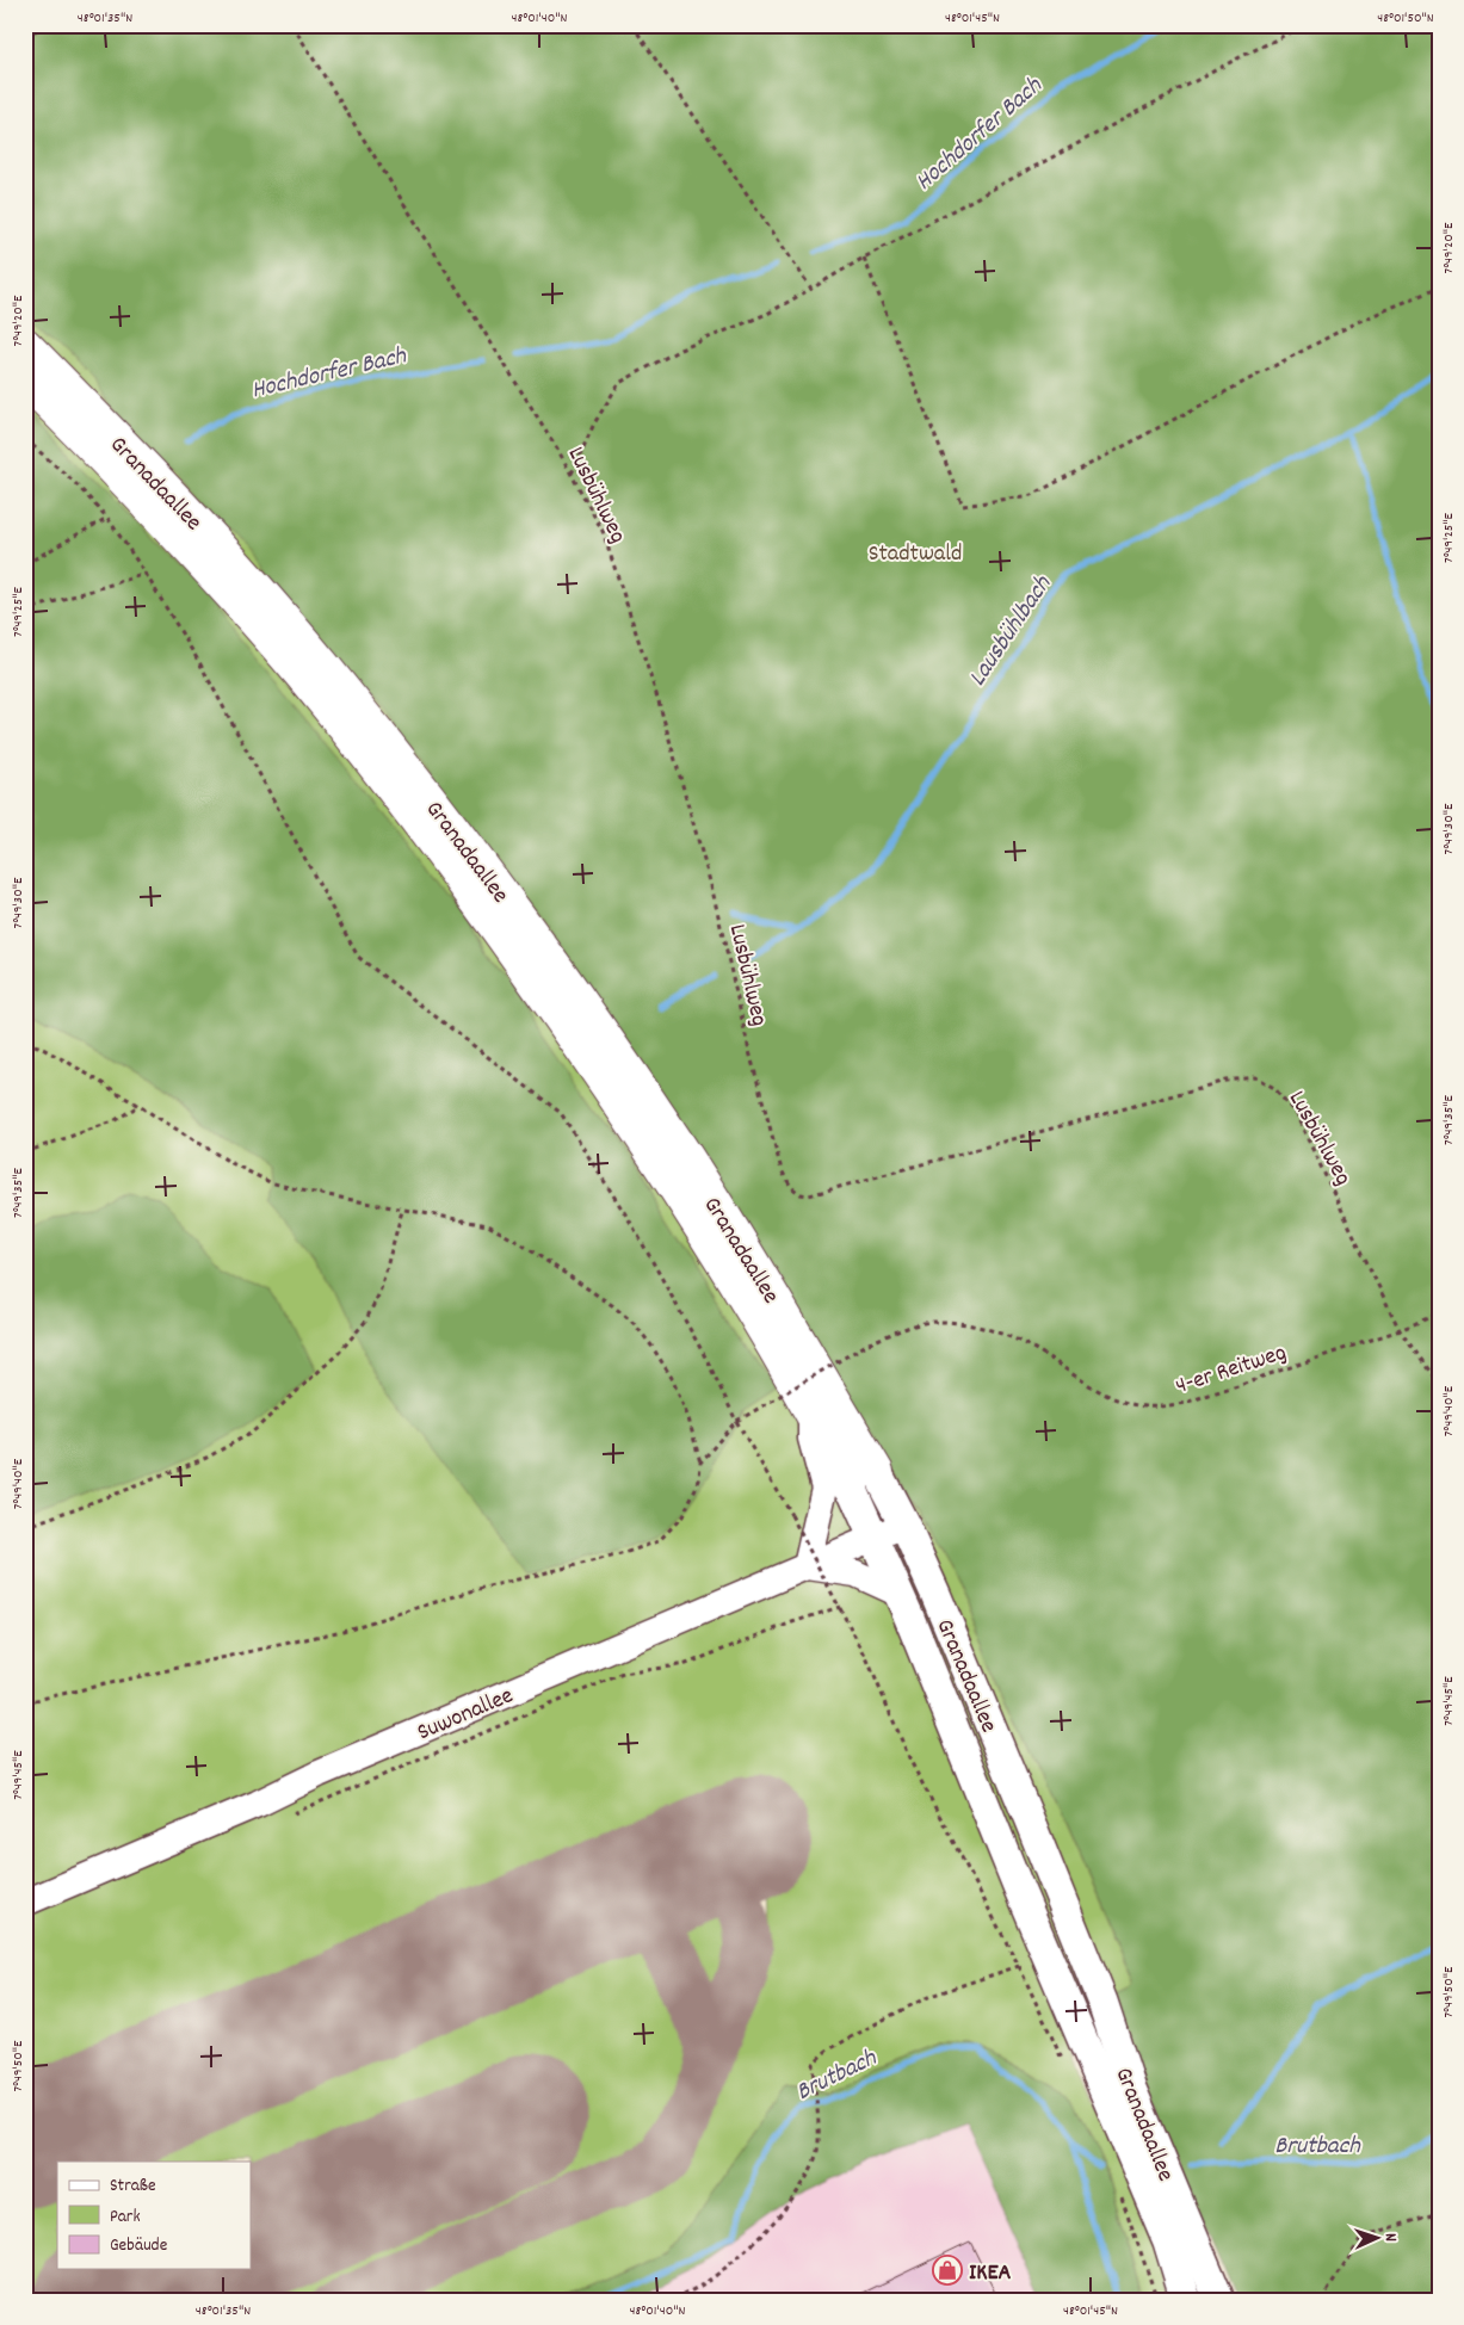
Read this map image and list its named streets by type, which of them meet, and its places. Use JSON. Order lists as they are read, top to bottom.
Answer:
{
  "streets": {
    "highway": ["Granadaallee"],
    "street": ["Suwonallee"],
    "path": ["Lusbühlweg", "4-er Reitweg"]
  },
  "crossings": [
    ["Granadaallee", "Suwonallee"],
    ["Lusbühlweg", "4-er Reitweg"]
  ],
  "water": ["Hochdorfer Bach", "Lausbühlbach", "Brutbach"],
  "parks": ["Stadtwald"],
  "places": {
    "shop": ["IKEA"]
  },
  "legend": ["Straße", "Park", "Gebäude"],
  "north": "right",
  "coordinates": [
    "48°01'35\"N",
    "48°01'40\"N",
    "48°01'45\"N",
    "48°01'50\"N",
    "7°49'20\"E",
    "7°49'25\"E",
    "7°49'30\"E",
    "7°49'35\"E",
    "7°49'40\"E",
    "7°49'45\"E",
    "7°49'50\"E"
  ]
}
